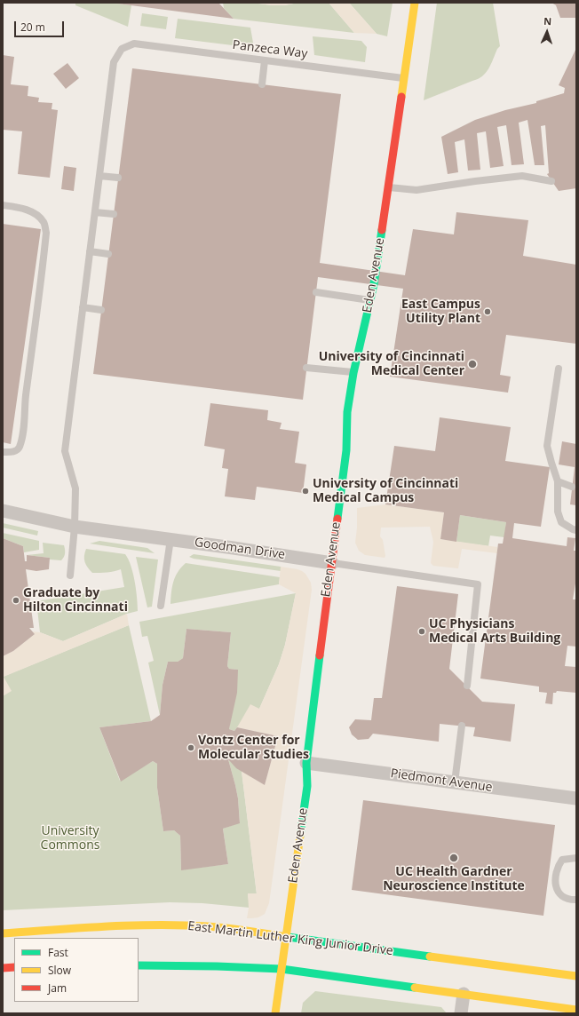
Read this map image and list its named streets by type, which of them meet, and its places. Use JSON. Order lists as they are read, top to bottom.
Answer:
{
  "streets": {
    "street": [
      "Eden Avenue",
      "Goodman Drive",
      "Piedmont Avenue",
      "East Martin Luther King Junior Drive"
    ],
    "lane": ["Panzeca Way"]
  },
  "crossings": [
    ["Panzeca Way", "Eden Avenue"],
    ["Eden Avenue", "Goodman Drive"],
    ["Eden Avenue", "Piedmont Avenue"],
    ["Eden Avenue", "East Martin Luther King Junior Drive"]
  ],
  "parks": ["University Commons"],
  "places": [
    "East Campus Utility Plant",
    "University of Cincinnati Medical Center",
    "University of Cincinnati Medical Campus",
    "Graduate by Hilton Cincinnati",
    "UC Physicians Medical Arts Building",
    "Vontz Center for Molecular Studies",
    "UC Health Gardner Neuroscience Institute"
  ],
  "legend": ["Fast", "Slow", "Jam"],
  "scale_bar": "20 m",
  "north": "top"
}
